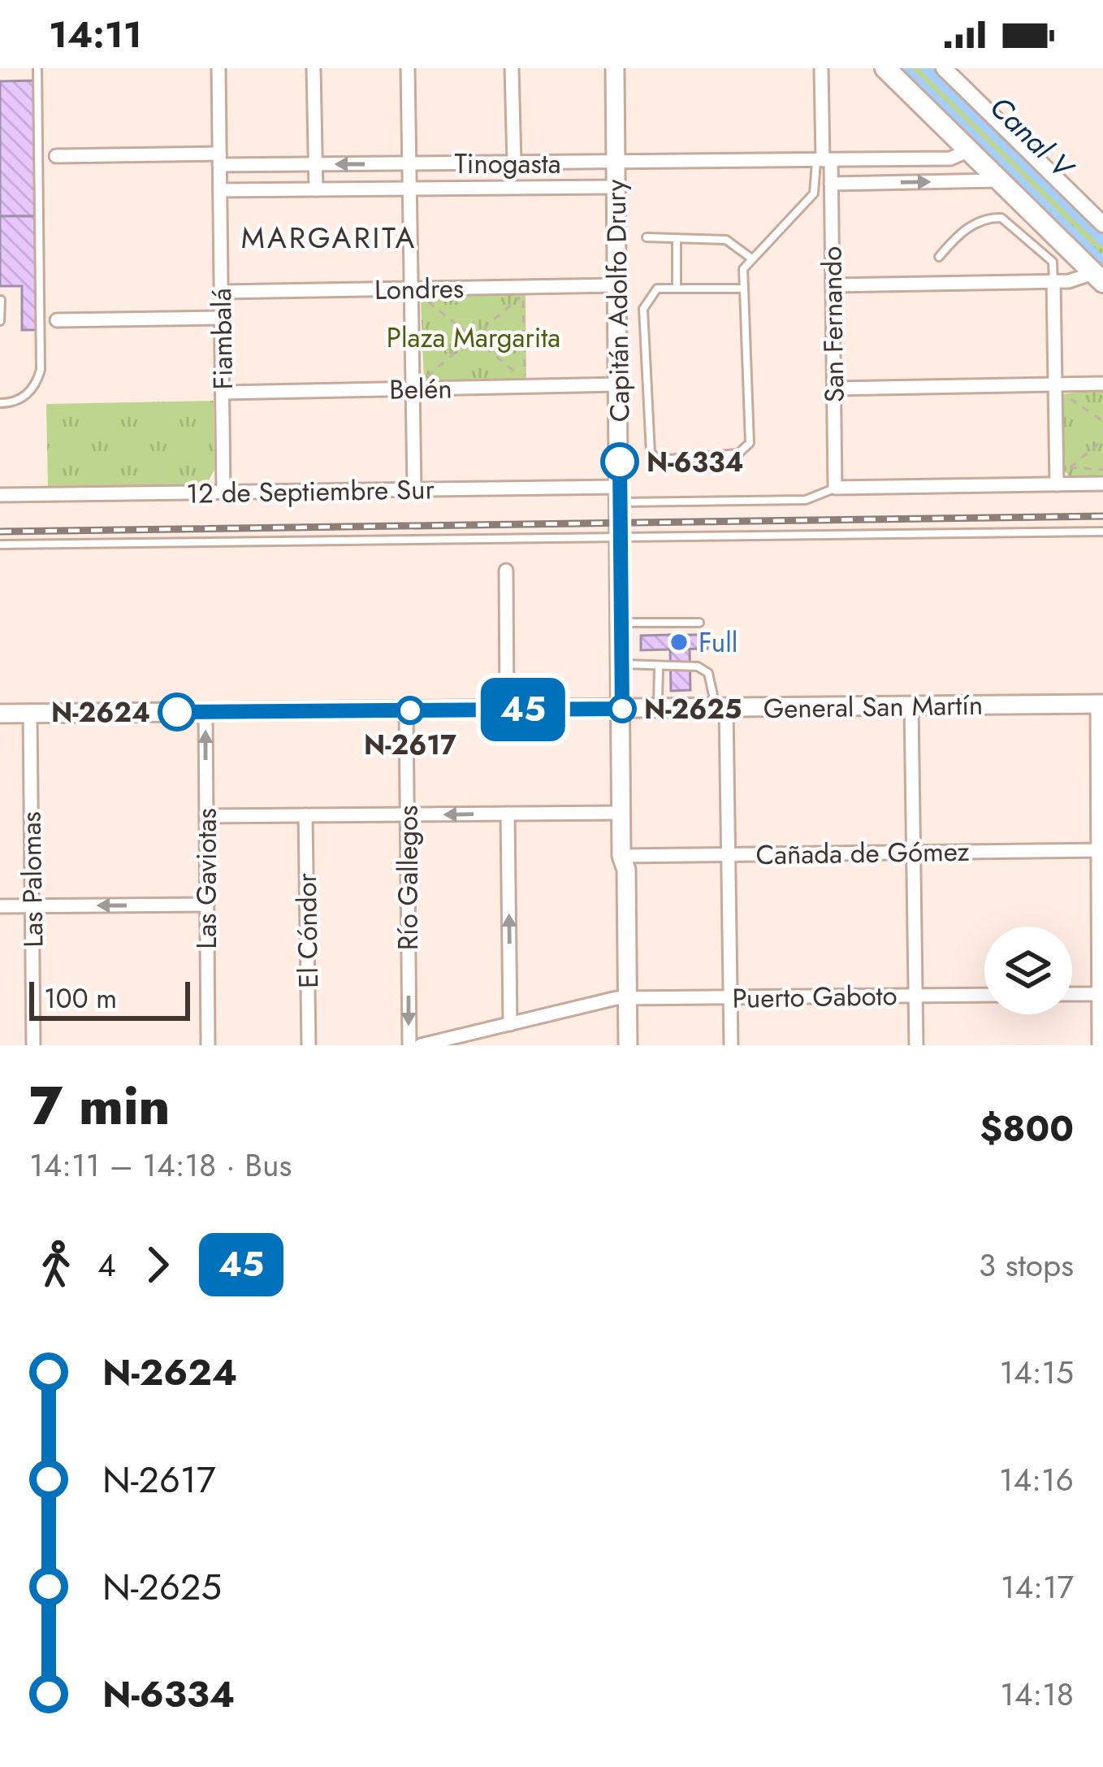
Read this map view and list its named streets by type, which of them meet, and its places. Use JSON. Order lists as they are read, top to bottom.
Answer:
{
  "streets": {
    "main road": ["Capitán Adolfo Drury", "General San Martín"],
    "street": [
      "Tinogasta",
      "Londres",
      "San Fernando",
      "Fiambalá",
      "Belén",
      "12 de Septiembre Sur",
      "Cañada de Gómez",
      "Río Gallegos",
      "Las Gaviotas",
      "Las Palomas",
      "El Cóndor",
      "Puerto Gaboto"
    ]
  },
  "crossings": [
    ["Tinogasta", "Capitán Adolfo Drury"],
    ["Tinogasta", "San Fernando"],
    ["Tinogasta", "Fiambalá"],
    ["Londres", "Capitán Adolfo Drury"],
    ["Londres", "Fiambalá"],
    ["Capitán Adolfo Drury", "Belén"],
    ["Capitán Adolfo Drury", "12 de Septiembre Sur"],
    ["Capitán Adolfo Drury", "General San Martín"],
    ["Capitán Adolfo Drury", "Cañada de Gómez"],
    ["Capitán Adolfo Drury", "Puerto Gaboto"],
    ["Fiambalá", "Belén"],
    ["Fiambalá", "12 de Septiembre Sur"],
    ["General San Martín", "Río Gallegos"],
    ["General San Martín", "Las Gaviotas"],
    ["General San Martín", "Las Palomas"]
  ],
  "districts": ["MARGARITA"],
  "water": ["Canal V"],
  "parks": ["Plaza Margarita"],
  "places": [
    "N-6334",
    "Full",
    "N-2625",
    "N-2617",
    "N-2624"
  ],
  "lines": ["bus line 45"],
  "scale_bar": "100 m",
  "page": {
    "status": "14:11",
    "on_map": "45",
    "scale": "100 m",
    "heading": ["7 min", "14:11 – 14:18 · Bus", "$800"],
    "legs": ["4", "45", "3 stops"],
    "list": [
      {
        "name": "N-2624",
        "value": "14:15"
      },
      {
        "name": "N-2617",
        "value": "14:16"
      },
      {
        "name": "N-2625",
        "value": "14:17"
      },
      {
        "name": "N-6334",
        "value": "14:18"
      }
    ]
  }
}
